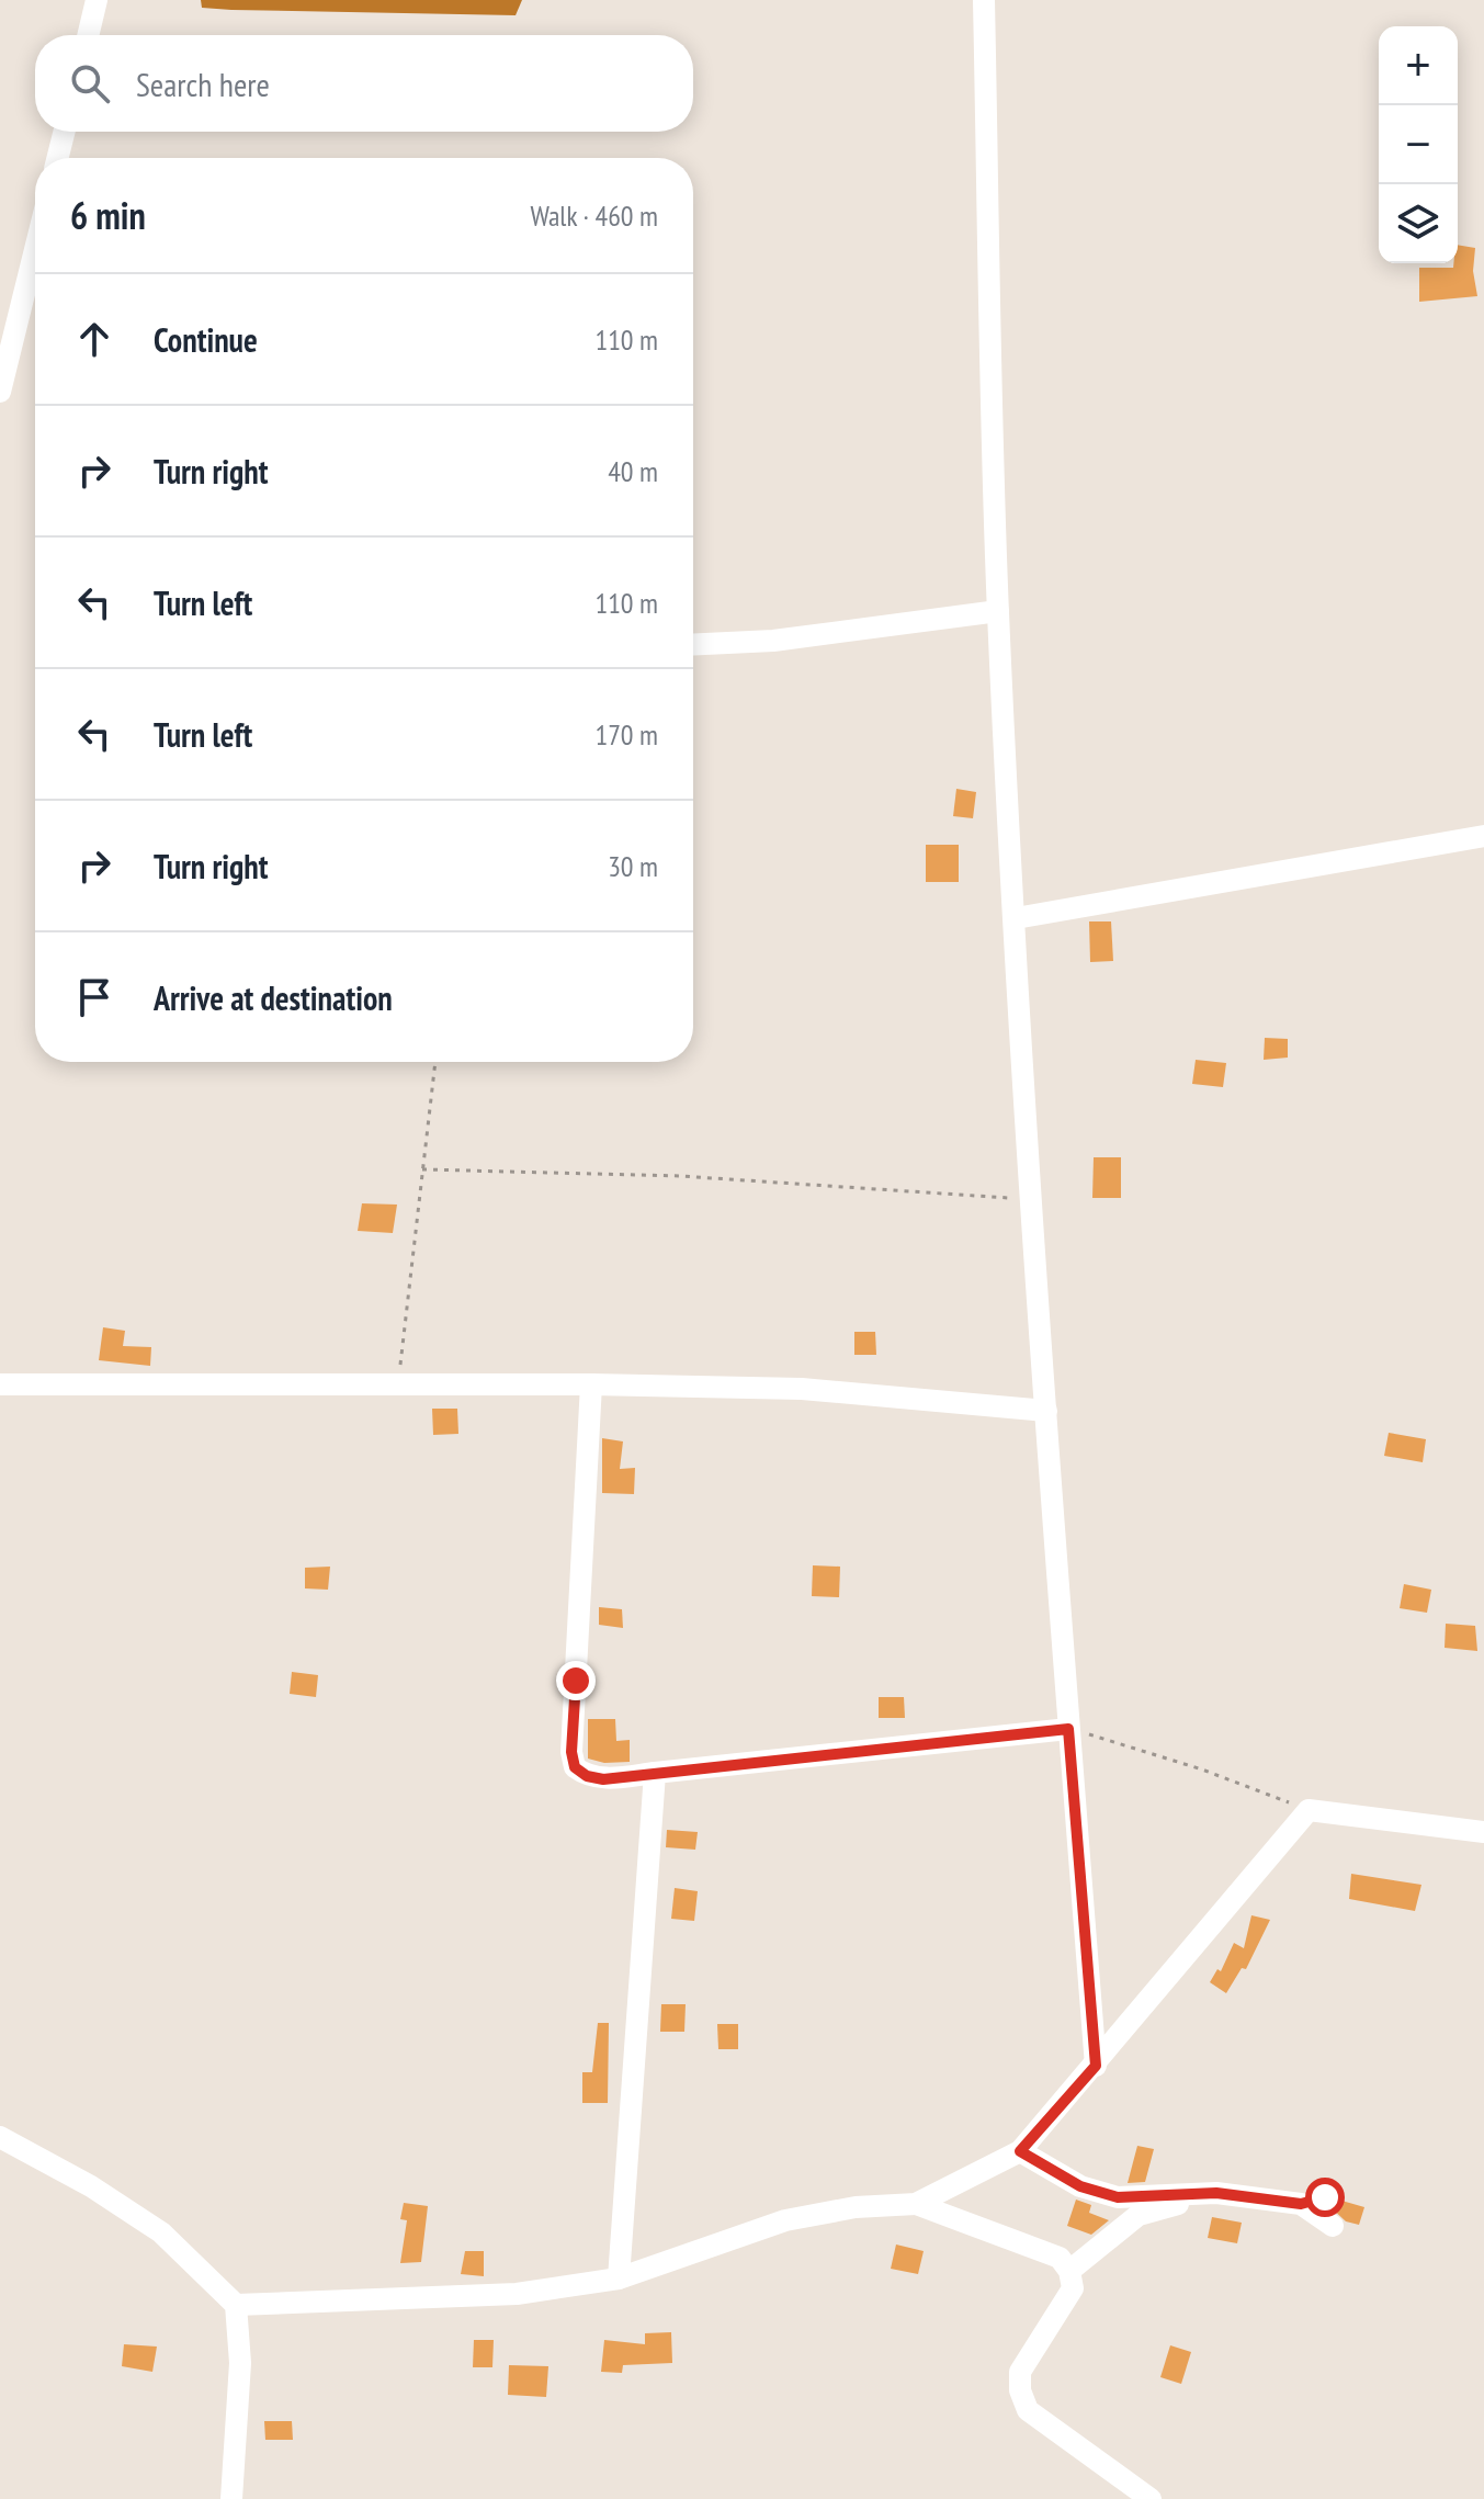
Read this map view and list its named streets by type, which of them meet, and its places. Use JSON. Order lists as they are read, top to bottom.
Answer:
{
  "page": {
    "map_buttons": ["+", "−"],
    "search": "Search here",
    "heading": ["6 min", "Walk · 460 m"],
    "list": [
      ["Continue", "110 m"],
      ["Turn right", "40 m"],
      ["Turn left", "110 m"],
      ["Turn left", "170 m"],
      ["Turn right", "30 m"],
      "Arrive at destination"
    ]
  }
}
